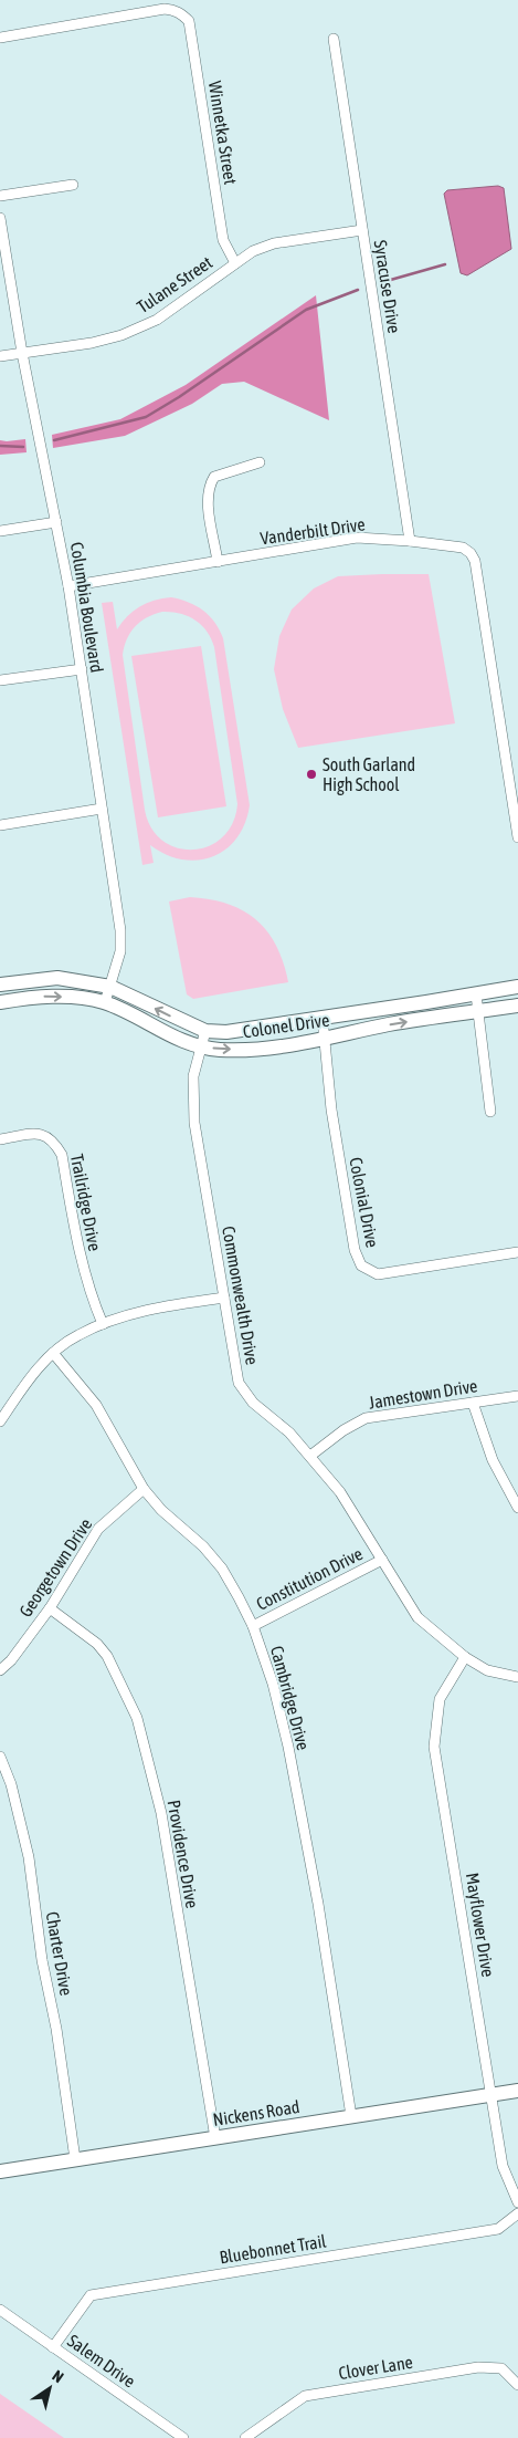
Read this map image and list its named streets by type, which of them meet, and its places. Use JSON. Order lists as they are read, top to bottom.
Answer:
{
  "streets": {
    "street": [
      "Winnetka Street",
      "Tulane Street",
      "Syracuse Drive",
      "Vanderbilt Drive",
      "Columbia Boulevard",
      "Colonel Drive",
      "Trailridge Drive",
      "Colonial Drive",
      "Commonwealth Drive",
      "Jamestown Drive",
      "Georgetown Drive",
      "Constitution Drive",
      "Cambridge Drive",
      "Providence Drive",
      "Mayflower Drive",
      "Charter Drive",
      "Nickens Road",
      "Bluebonnet Trail",
      "Salem Drive",
      "Clover Lane"
    ]
  },
  "crossings": [
    ["Winnetka Street", "Tulane Street"],
    ["Tulane Street", "Syracuse Drive"],
    ["Tulane Street", "Columbia Boulevard"],
    ["Syracuse Drive", "Vanderbilt Drive"],
    ["Vanderbilt Drive", "Columbia Boulevard"],
    ["Columbia Boulevard", "Colonel Drive"],
    ["Colonel Drive", "Colonial Drive"],
    ["Colonel Drive", "Commonwealth Drive"],
    ["Commonwealth Drive", "Jamestown Drive"],
    ["Commonwealth Drive", "Constitution Drive"],
    ["Commonwealth Drive", "Mayflower Drive"],
    ["Georgetown Drive", "Cambridge Drive"],
    ["Georgetown Drive", "Providence Drive"],
    ["Constitution Drive", "Cambridge Drive"],
    ["Cambridge Drive", "Nickens Road"],
    ["Providence Drive", "Nickens Road"],
    ["Mayflower Drive", "Nickens Road"],
    ["Charter Drive", "Nickens Road"],
    ["Bluebonnet Trail", "Salem Drive"]
  ],
  "places": ["South Garland High School"],
  "north": "top right"
}
